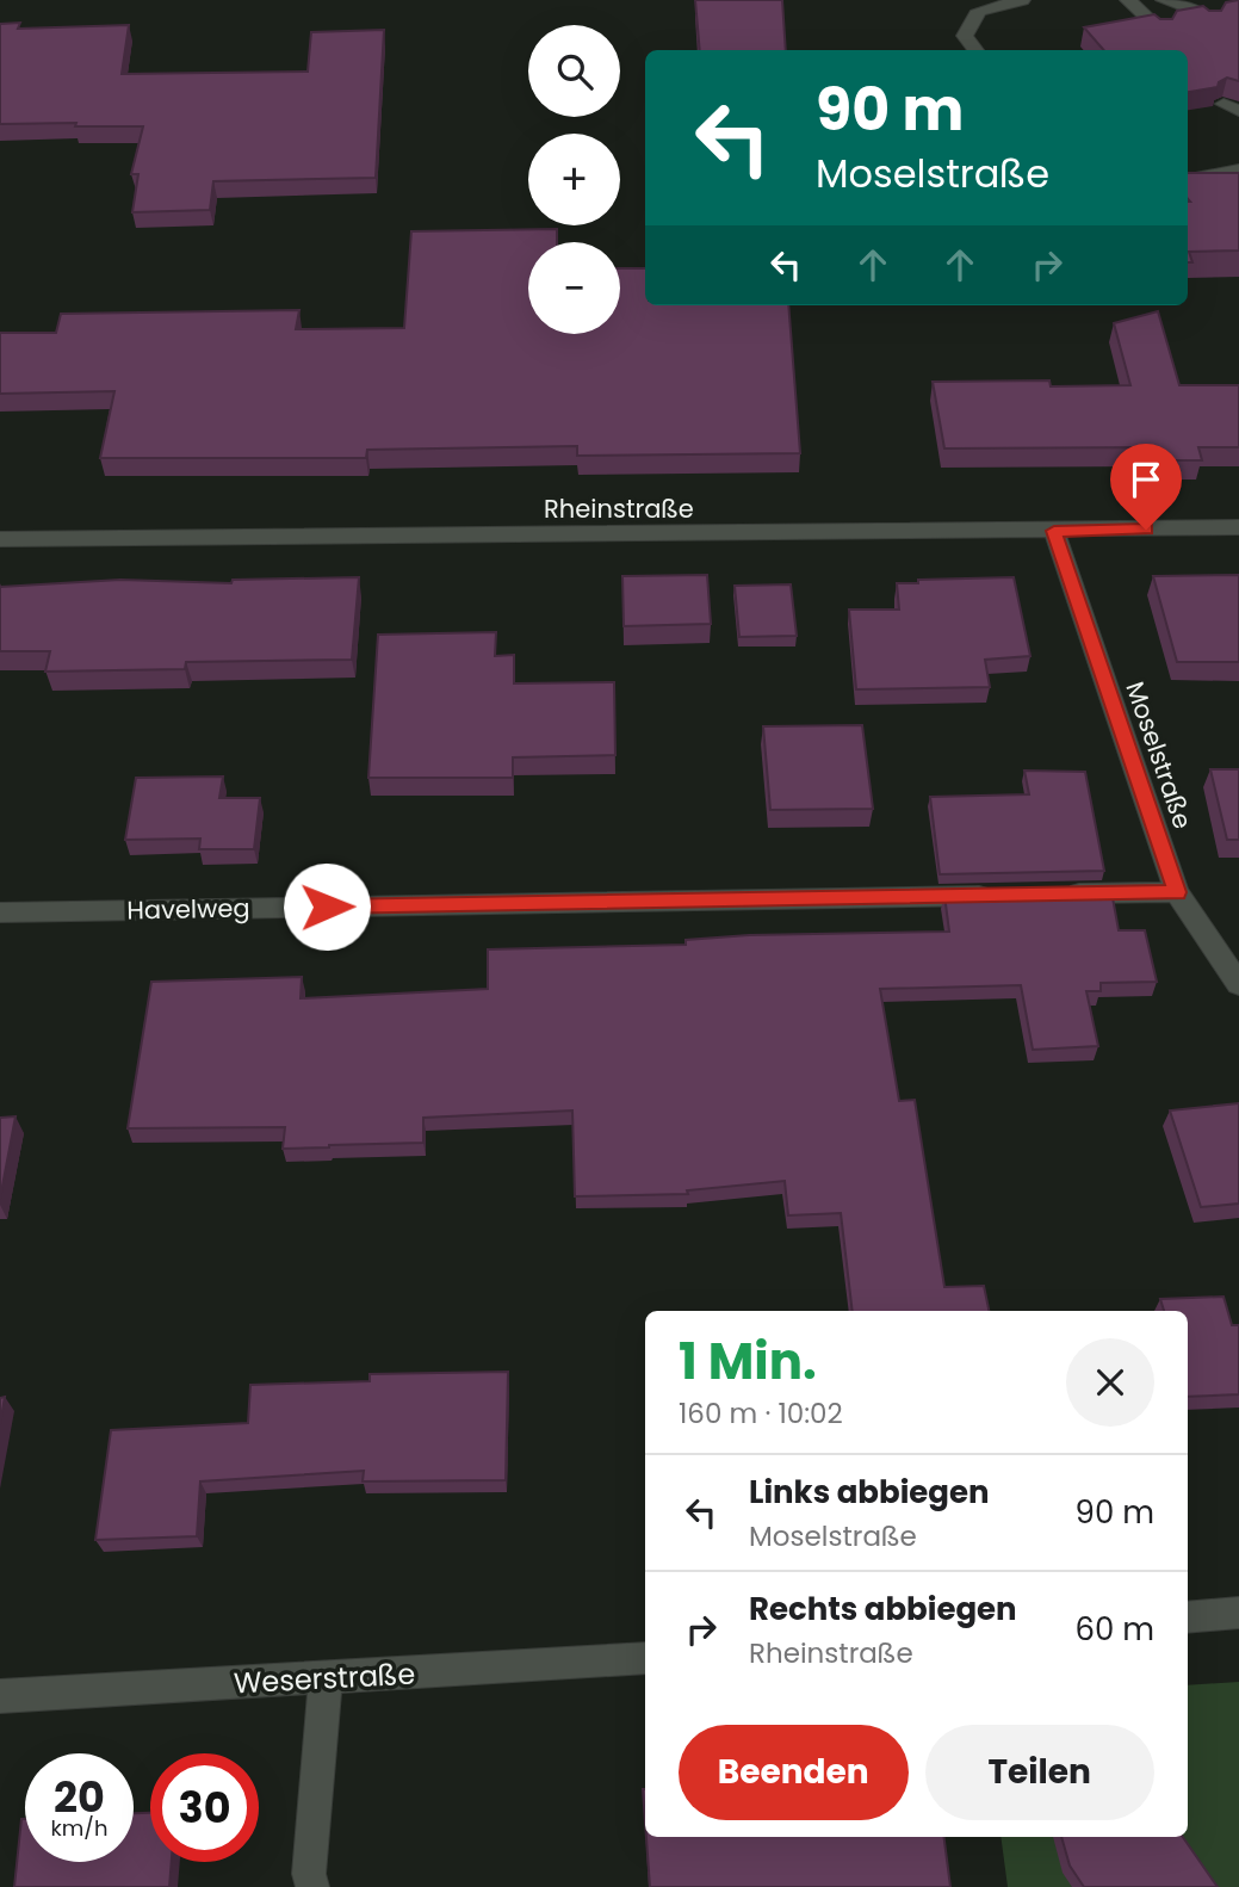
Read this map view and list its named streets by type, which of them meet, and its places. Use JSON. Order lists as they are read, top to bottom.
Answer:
{
  "streets": {
    "street": [
      "Rheinstraße",
      "Moselstraße",
      "Havelweg",
      "Weserstraße"
    ]
  },
  "crossings": [
    ["Rheinstraße", "Moselstraße"]
  ],
  "page": {
    "map_buttons": ["+", "−"],
    "turn": ["90 m", "Moselstraße"],
    "heading": ["1 Min.", "160 m · 10:02"],
    "list": [
      {
        "name": "Links abbiegen",
        "note": "Moselstraße",
        "value": "90 m"
      },
      {
        "name": "Rechts abbiegen",
        "note": "Rheinstraße",
        "value": "60 m"
      }
    ],
    "buttons": ["Beenden", "Teilen"],
    "speed": "20 km/h",
    "limit": "30"
  }
}
